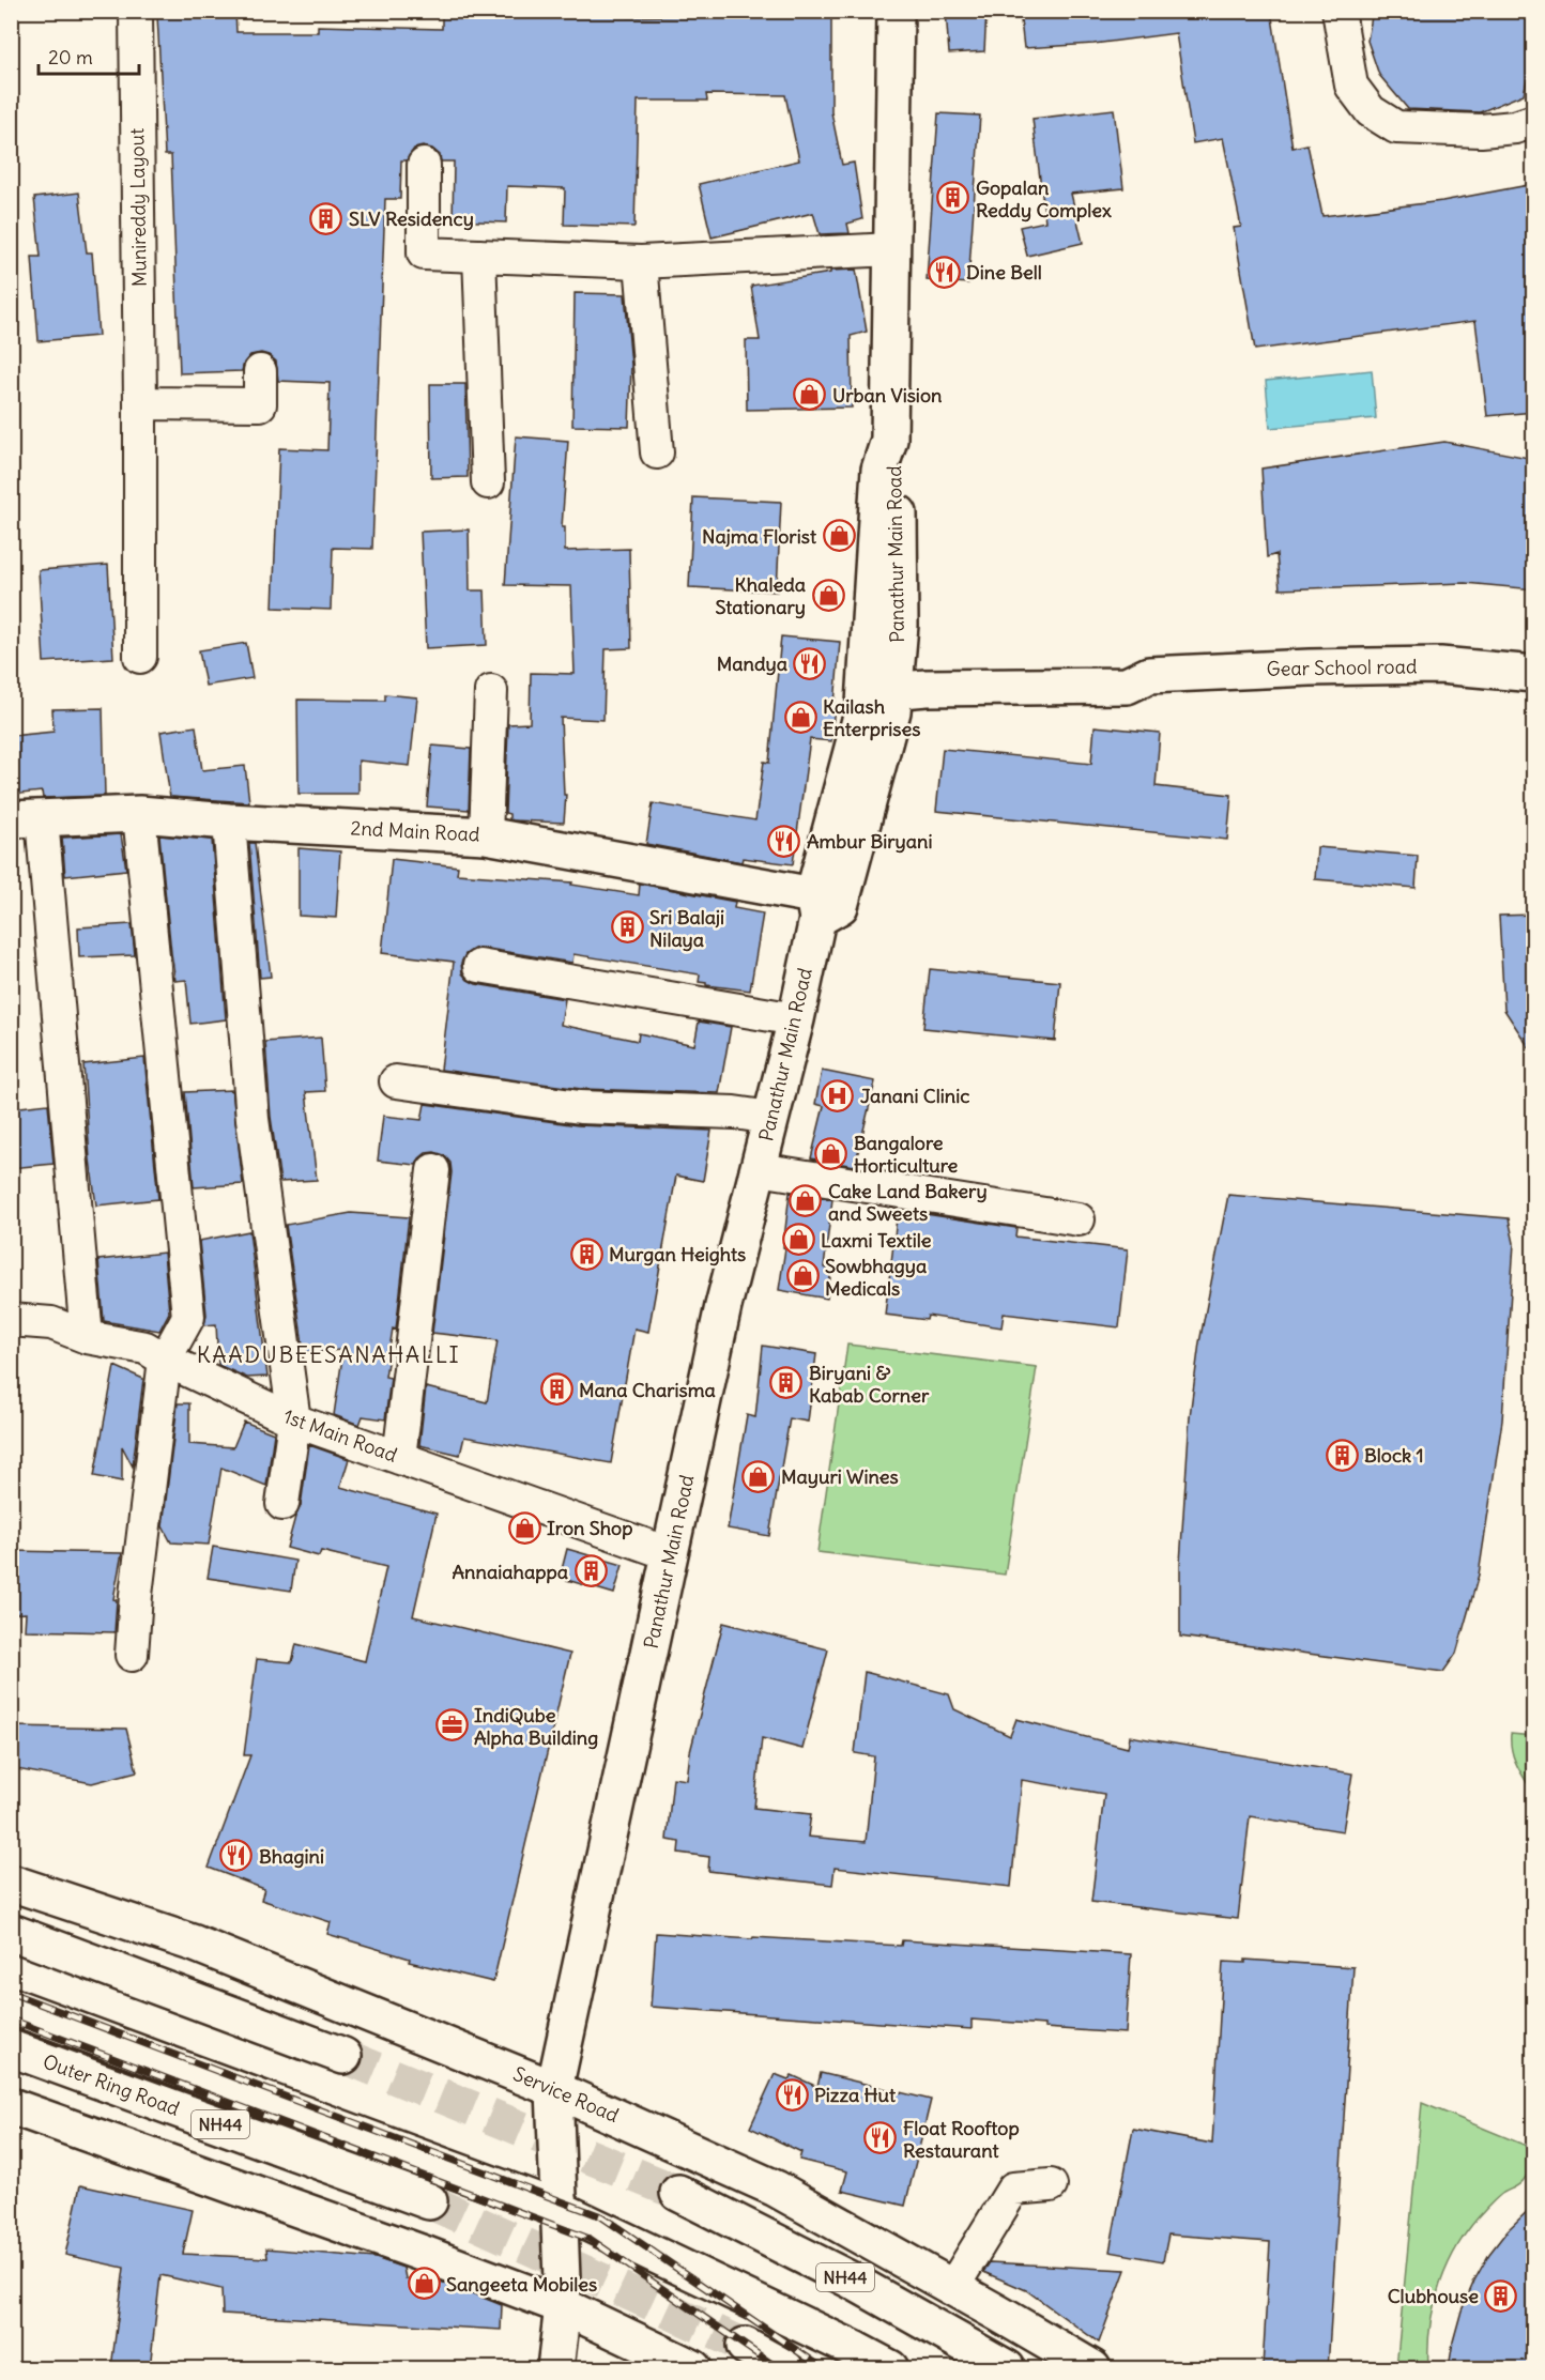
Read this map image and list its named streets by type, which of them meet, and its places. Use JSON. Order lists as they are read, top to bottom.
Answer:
{
  "streets": {
    "main road": [
      "Panathur Main Road",
      "Gear School road",
      "2nd Main Road",
      "Outer Ring Road",
      "Service Road",
      "NH44"
    ],
    "street": ["Munireddy Layout", "1st Main Road"]
  },
  "crossings": [
    ["Panathur Main Road", "Gear School road"],
    ["Panathur Main Road", "2nd Main Road"],
    ["Panathur Main Road", "1st Main Road"],
    ["Panathur Main Road", "Service Road"]
  ],
  "districts": ["KAADUBEESANAHALLI"],
  "places": {
    "building": [
      "Gopalan Reddy Complex",
      "SLV Residency",
      "Sri Balaji Nilaya",
      "Murgan Heights",
      "Biryani & Kabab Corner",
      "Mana Charisma",
      "Block 1",
      "Annaiahappa",
      "Clubhouse"
    ],
    "restaurant": [
      "Dine Bell",
      "Mandya",
      "Ambur Biryani",
      "Bhagini",
      "Pizza Hut",
      "Float Rooftop Restaurant"
    ],
    "shop": [
      "Urban Vision",
      "Najma Florist",
      "Khaleda Stationary",
      "Kailash Enterprises",
      "Bangalore Horticulture",
      "Cake Land Bakery and Sweets",
      "Laxmi Textile",
      "Sowbhagya Medicals",
      "Mayuri Wines",
      "Iron Shop",
      "Sangeeta Mobiles"
    ],
    "hospital": ["Janani Clinic"],
    "office": ["IndiQube Alpha Building"]
  },
  "scale_bar": "20 m"
}
